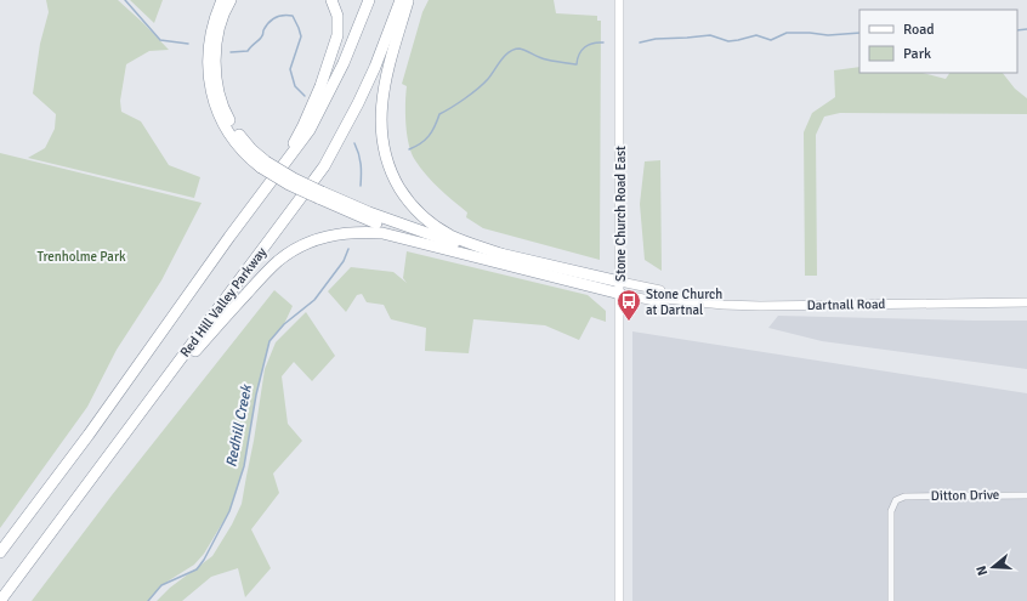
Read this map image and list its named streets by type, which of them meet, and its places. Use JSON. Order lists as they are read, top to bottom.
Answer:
{
  "streets": {
    "highway": ["Red Hill Valley Parkway"],
    "main road": ["Stone Church Road East", "Dartnall Road"],
    "street": ["Ditton Drive"]
  },
  "crossings": [
    ["Stone Church Road East", "Dartnall Road"]
  ],
  "water": ["Redhill Creek"],
  "parks": ["Trenholme Park"],
  "places": {
    "bus stop": ["Stone Church at Dartnal"]
  },
  "legend": ["Road", "Park"],
  "north": "left"
}
